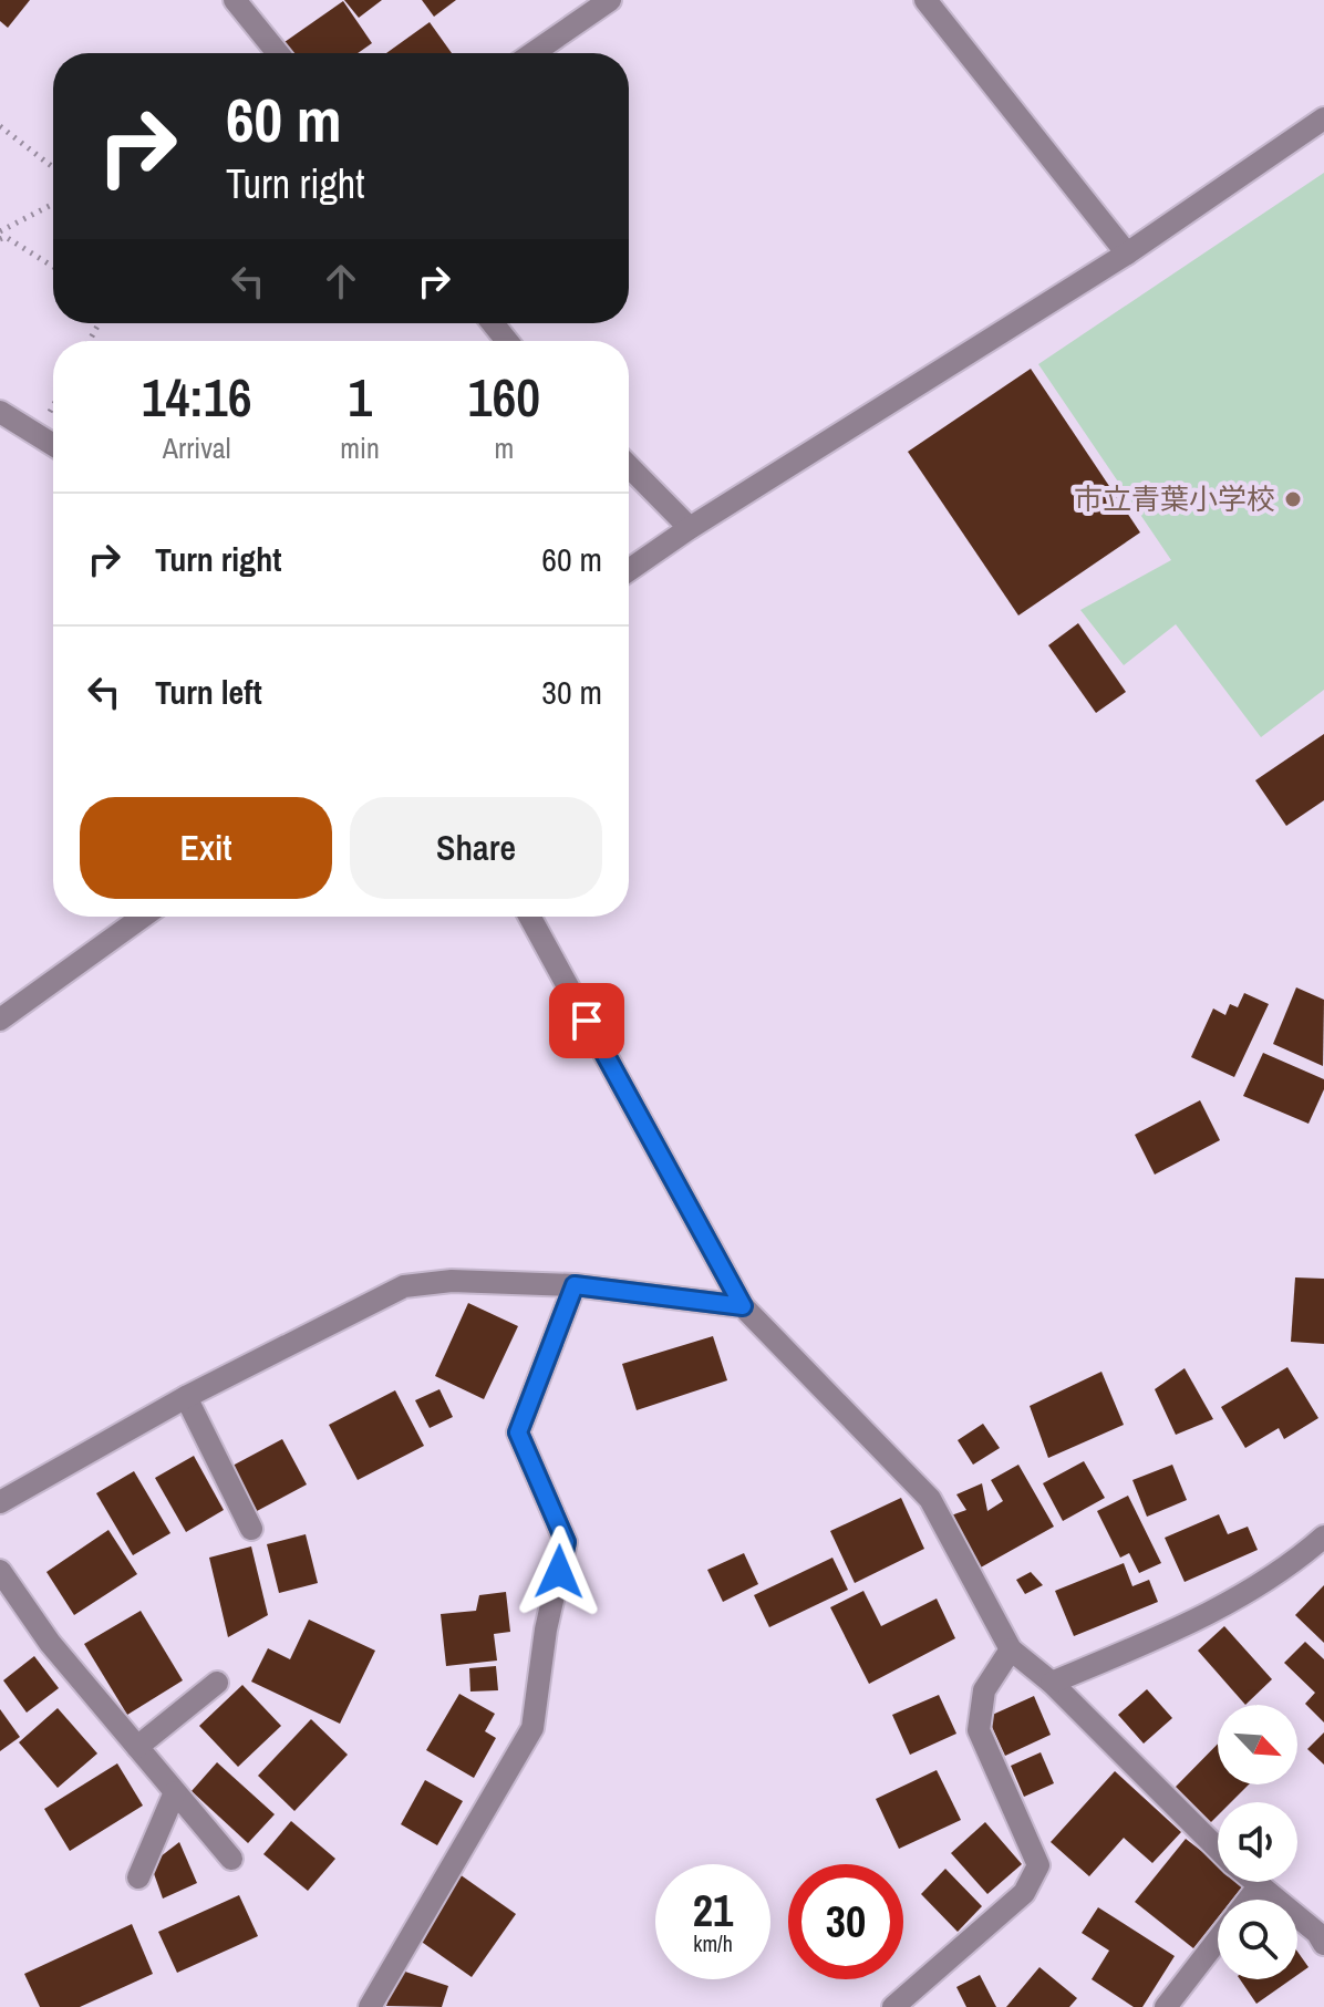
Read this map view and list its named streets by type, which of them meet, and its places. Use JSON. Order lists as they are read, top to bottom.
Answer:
{
  "places": ["市立青葉小学校"],
  "north": "bottom right",
  "page": {
    "turn": ["60 m", "Turn right"],
    "eta": [
      "14:16",
      "Arrival",
      "1",
      "min",
      "160",
      "m"
    ],
    "list": [
      {
        "name": "Turn right",
        "value": "60 m"
      },
      {
        "name": "Turn left",
        "value": "30 m"
      }
    ],
    "buttons": ["Exit", "Share"],
    "speed": "21 km/h",
    "limit": "30"
  }
}
